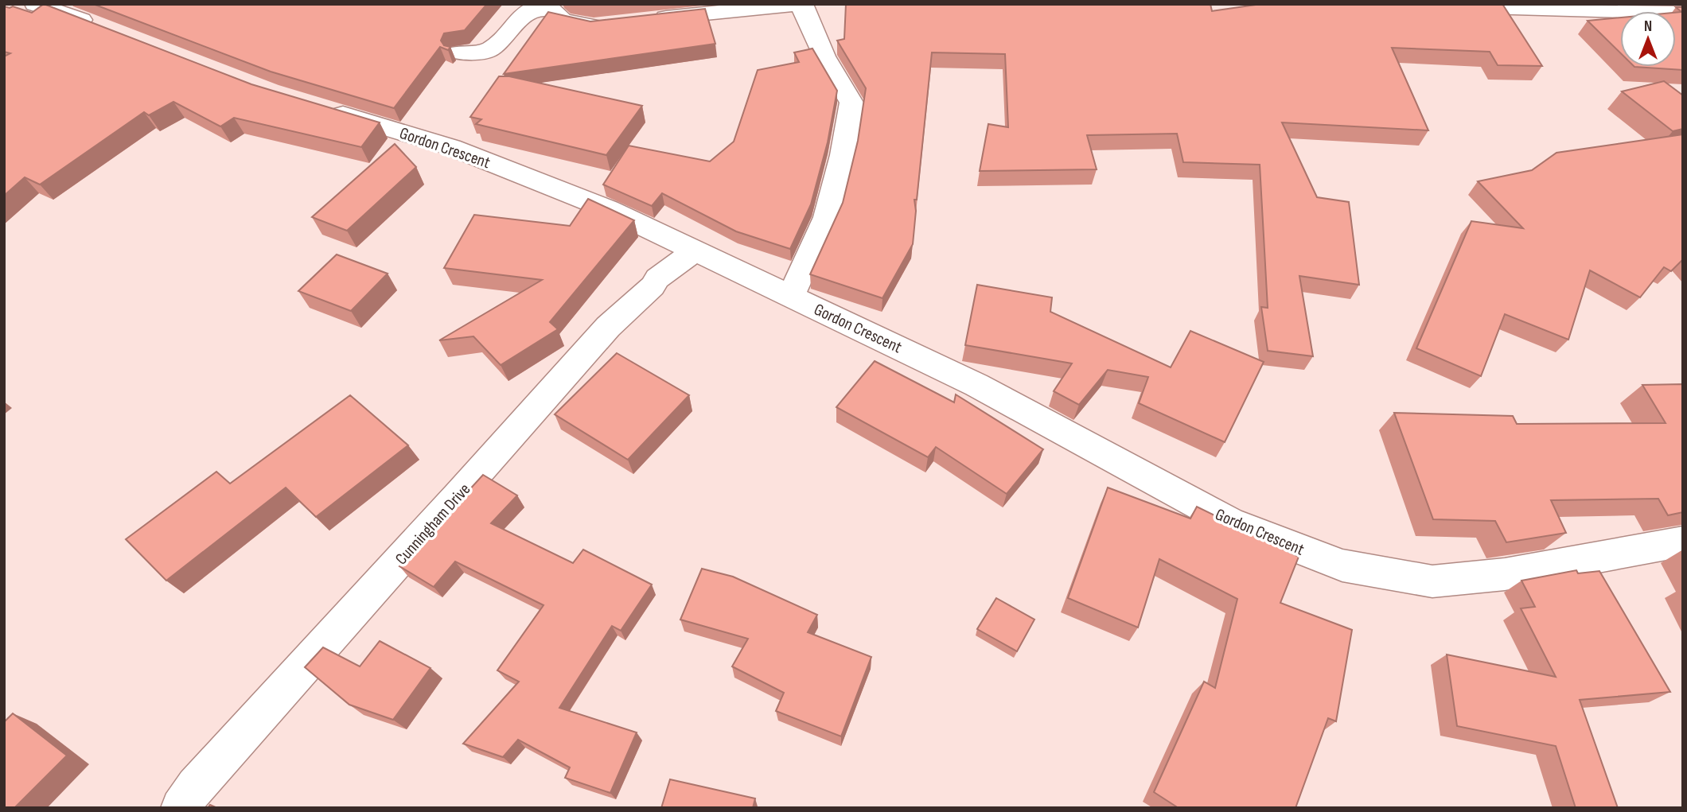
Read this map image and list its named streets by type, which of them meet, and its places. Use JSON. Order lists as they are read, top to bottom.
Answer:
{
  "streets": {
    "street": ["Gordon Crescent", "Cunningham Drive"]
  },
  "crossings": [
    ["Gordon Crescent", "Cunningham Drive"]
  ],
  "north": "top"
}
